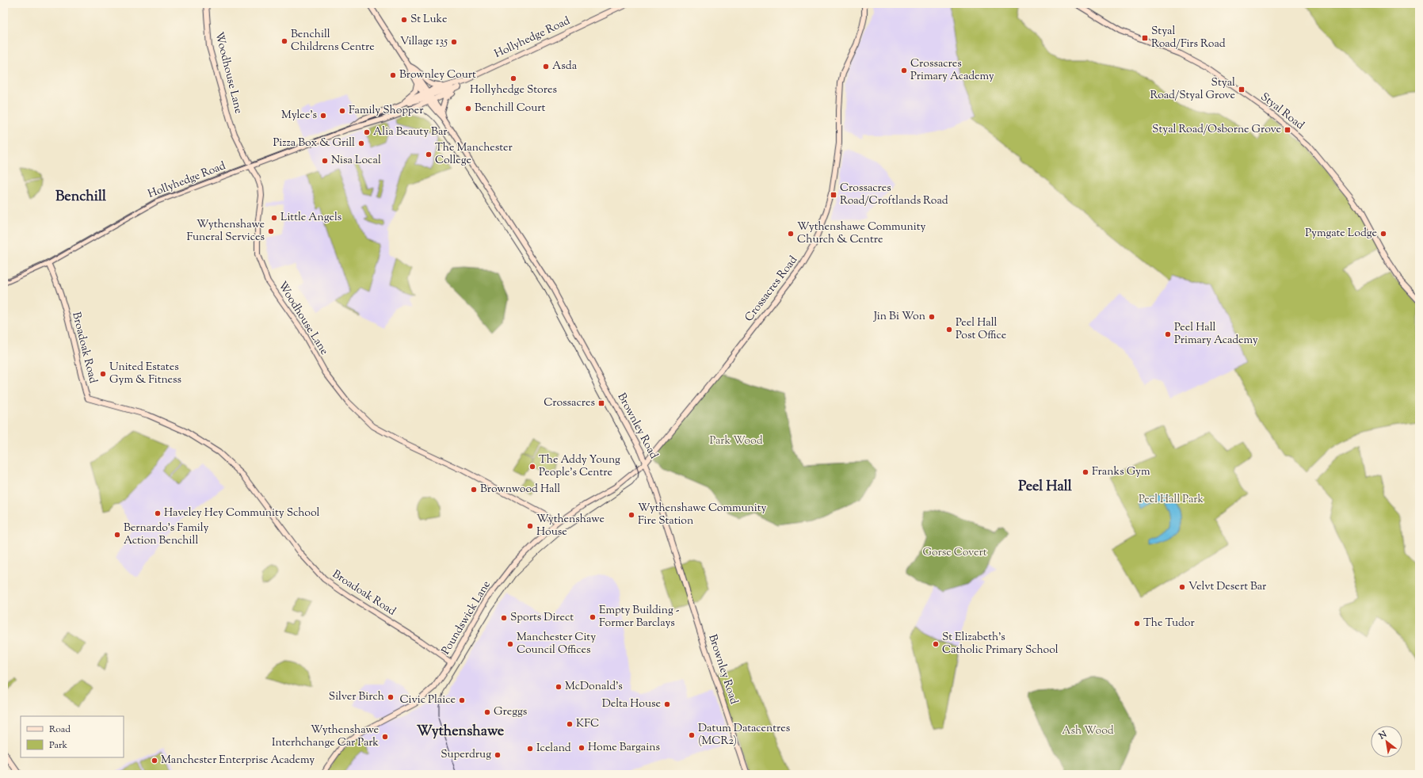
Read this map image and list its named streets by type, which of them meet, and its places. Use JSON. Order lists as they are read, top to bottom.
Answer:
{
  "streets": {
    "street": [
      "Hollyhedge Road",
      "Woodhouse Lane",
      "Styal Road",
      "Crossacres Road",
      "Broadoak Road",
      "Brownley Road",
      "Poundswick Lane"
    ]
  },
  "crossings": [
    ["Hollyhedge Road", "Woodhouse Lane"],
    ["Hollyhedge Road", "Broadoak Road"],
    ["Hollyhedge Road", "Brownley Road"],
    ["Woodhouse Lane", "Poundswick Lane"],
    ["Crossacres Road", "Brownley Road"],
    ["Crossacres Road", "Poundswick Lane"],
    ["Broadoak Road", "Poundswick Lane"],
    ["Brownley Road", "Poundswick Lane"]
  ],
  "districts": ["Benchill", "Peel Hall", "Wythenshawe"],
  "parks": [
    "Park Wood",
    "Peel Hall Park",
    "Gorse Covert",
    "Ash Wood"
  ],
  "places": {
    "other": [
      "St Luke",
      "Benchill Childrens Centre",
      "Village 135",
      "Asda",
      "Crossacres Primary Academy",
      "Brownley Court",
      "Hollyhedge Stores",
      "Benchill Court",
      "Family Shopper",
      "Mylee's",
      "Alia Beauty Bar",
      "Pizza Box & Grill",
      "The Manchester College",
      "Nisa Local",
      "Little Angels",
      "Wythenshawe Funeral Services",
      "Wythenshawe Community Church & Centre",
      "Pymgate Lodge",
      "Jin Bi Won",
      "Peel Hall Post Office",
      "Peel Hall Primary Academy",
      "United Estates Gym & Fitness",
      "The Addy Young People's Centre",
      "Franks Gym",
      "Brownwood Hall",
      "Haveley Hey Community School",
      "Wythenshawe Community Fire Station",
      "Wythenshawe House",
      "Bernardo's Family Action Benchill",
      "Velvt Desert Bar",
      "Empty Building - Former Barclays",
      "Sports Direct",
      "The Tudor",
      "Manchester City Council Offices",
      "St Elizabeth's Catholic Primary School",
      "McDonald's",
      "Silver Birch",
      "Civic Plaice",
      "Delta House",
      "Greggs",
      "KFC",
      "Datum Datacentres (MCR2)",
      "Wythenshawe Interhchange Car Park",
      "Home Bargains",
      "Iceland",
      "Superdrug",
      "Manchester Enterprise Academy"
    ],
    "transit": [
      "Styal Road/Firs Road",
      "Styal Road/Styal Grove",
      "Styal Road/Osborne Grove",
      "Crossacres Road/Croftlands Road",
      "Crossacres"
    ]
  },
  "legend": ["Road", "Park"],
  "north": "top left"
}
